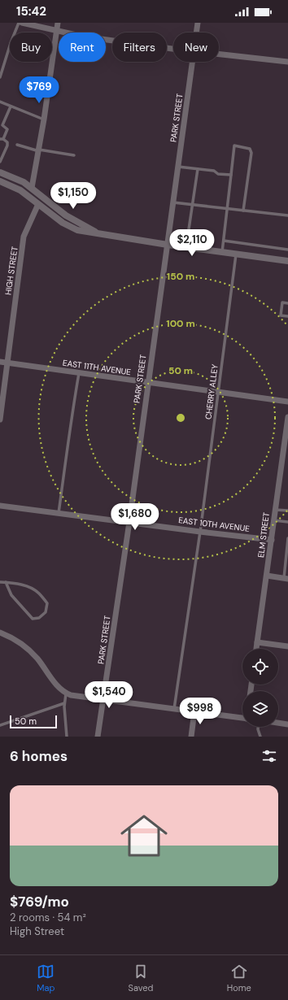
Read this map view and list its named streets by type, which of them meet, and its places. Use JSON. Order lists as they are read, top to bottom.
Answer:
{
  "streets": {
    "street": [
      "PARK STREET",
      "HIGH STREET",
      "EAST 11TH AVENUE",
      "EAST 10TH AVENUE",
      "ELM STREET"
    ],
    "lane": ["CHERRY ALLEY"]
  },
  "crossings": [
    ["PARK STREET", "EAST 11TH AVENUE"],
    ["PARK STREET", "EAST 10TH AVENUE"],
    ["HIGH STREET", "EAST 11TH AVENUE"],
    ["EAST 11TH AVENUE", "CHERRY ALLEY"],
    ["CHERRY ALLEY", "EAST 10TH AVENUE"],
    ["EAST 10TH AVENUE", "ELM STREET"]
  ],
  "scale_bar": "50 m",
  "page": {
    "status": "15:42",
    "chip": [
      "Buy",
      "Rent",
      "Filters",
      "New"
    ],
    "price": [
      "$769",
      "$1,150",
      "$2,110",
      "$1,680",
      "$1,540",
      "$998"
    ],
    "scale": "50 m",
    "heading": "6 homes",
    "list": [
      {
        "name": "$769/mo",
        "note": "2 rooms · 54 m² · High Street"
      }
    ],
    "tabs": ["Map", "Saved", "Home"]
  },
  "rings": ["150 m", "100 m", "50 m"]
}
